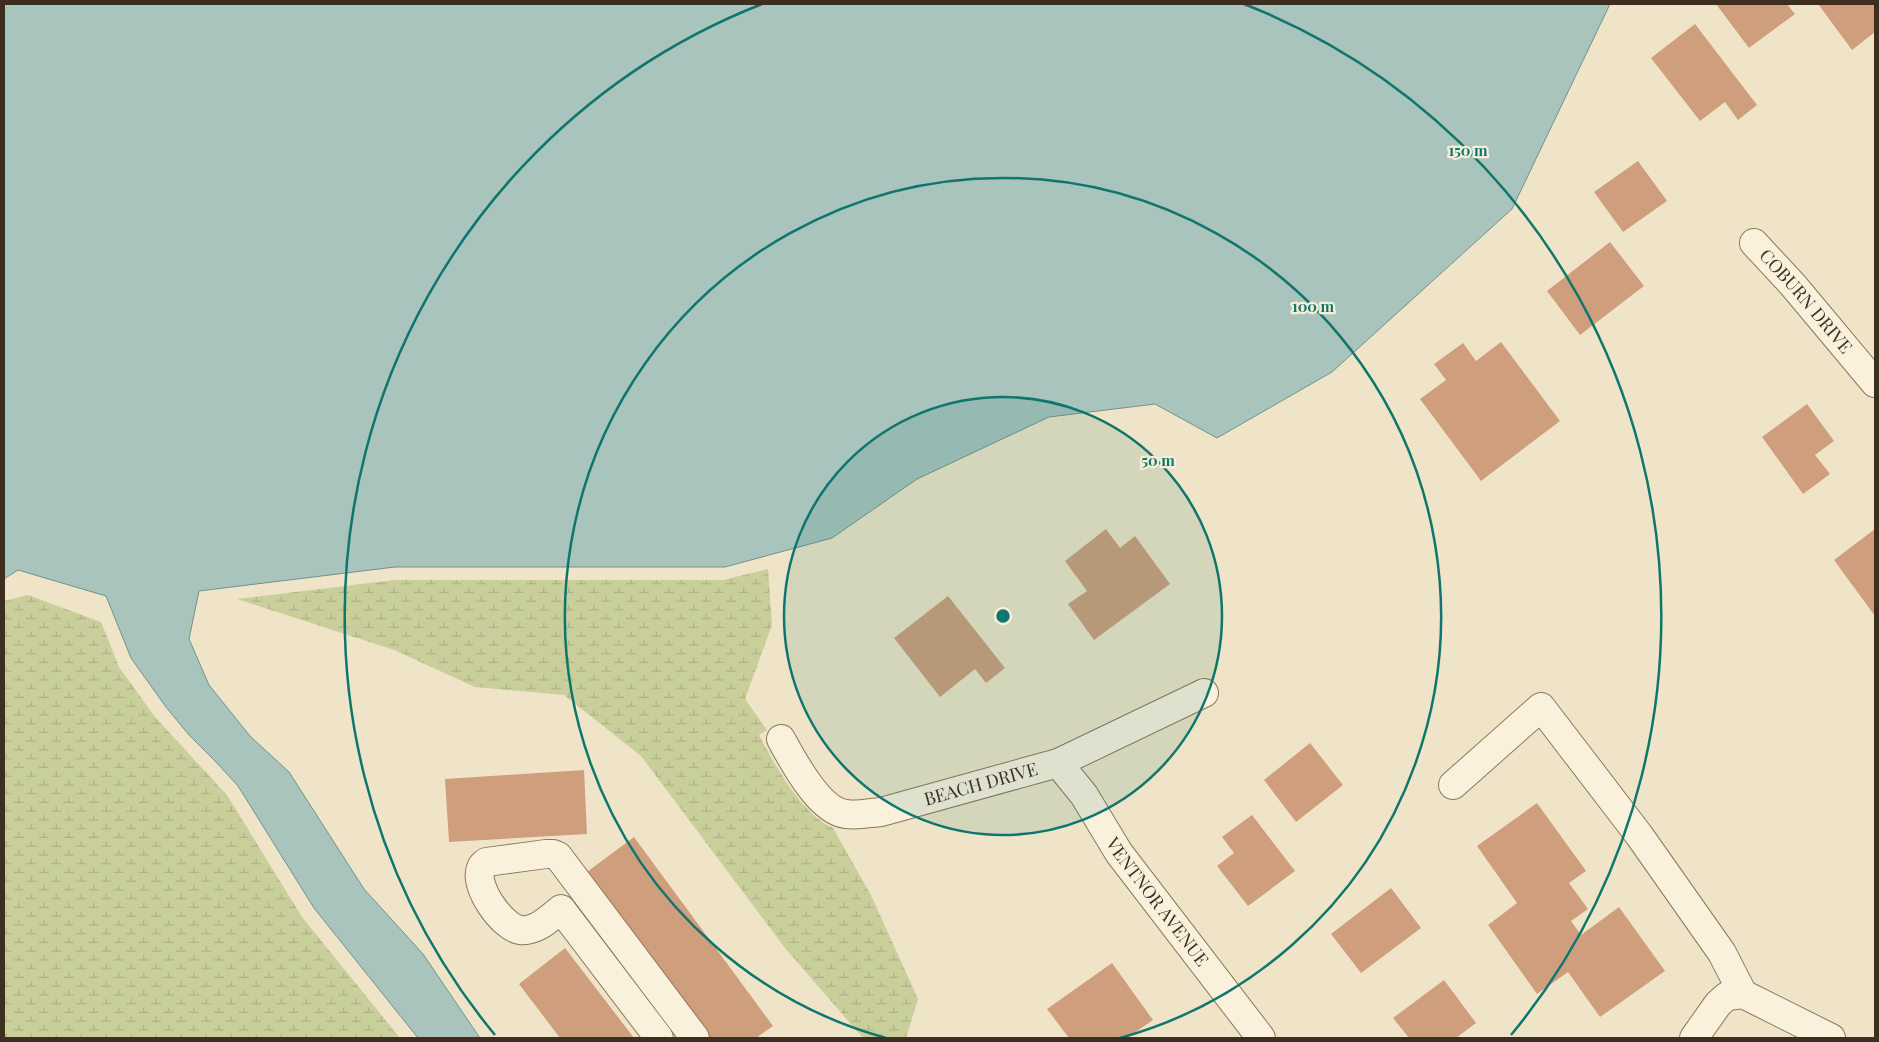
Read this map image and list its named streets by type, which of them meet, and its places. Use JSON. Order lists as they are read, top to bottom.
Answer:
{
  "streets": {
    "street": ["COBURN DRIVE", "BEACH DRIVE", "VENTNOR AVENUE"]
  },
  "crossings": [
    ["BEACH DRIVE", "VENTNOR AVENUE"]
  ],
  "rings": ["150 m", "100 m", "50 m"]
}
